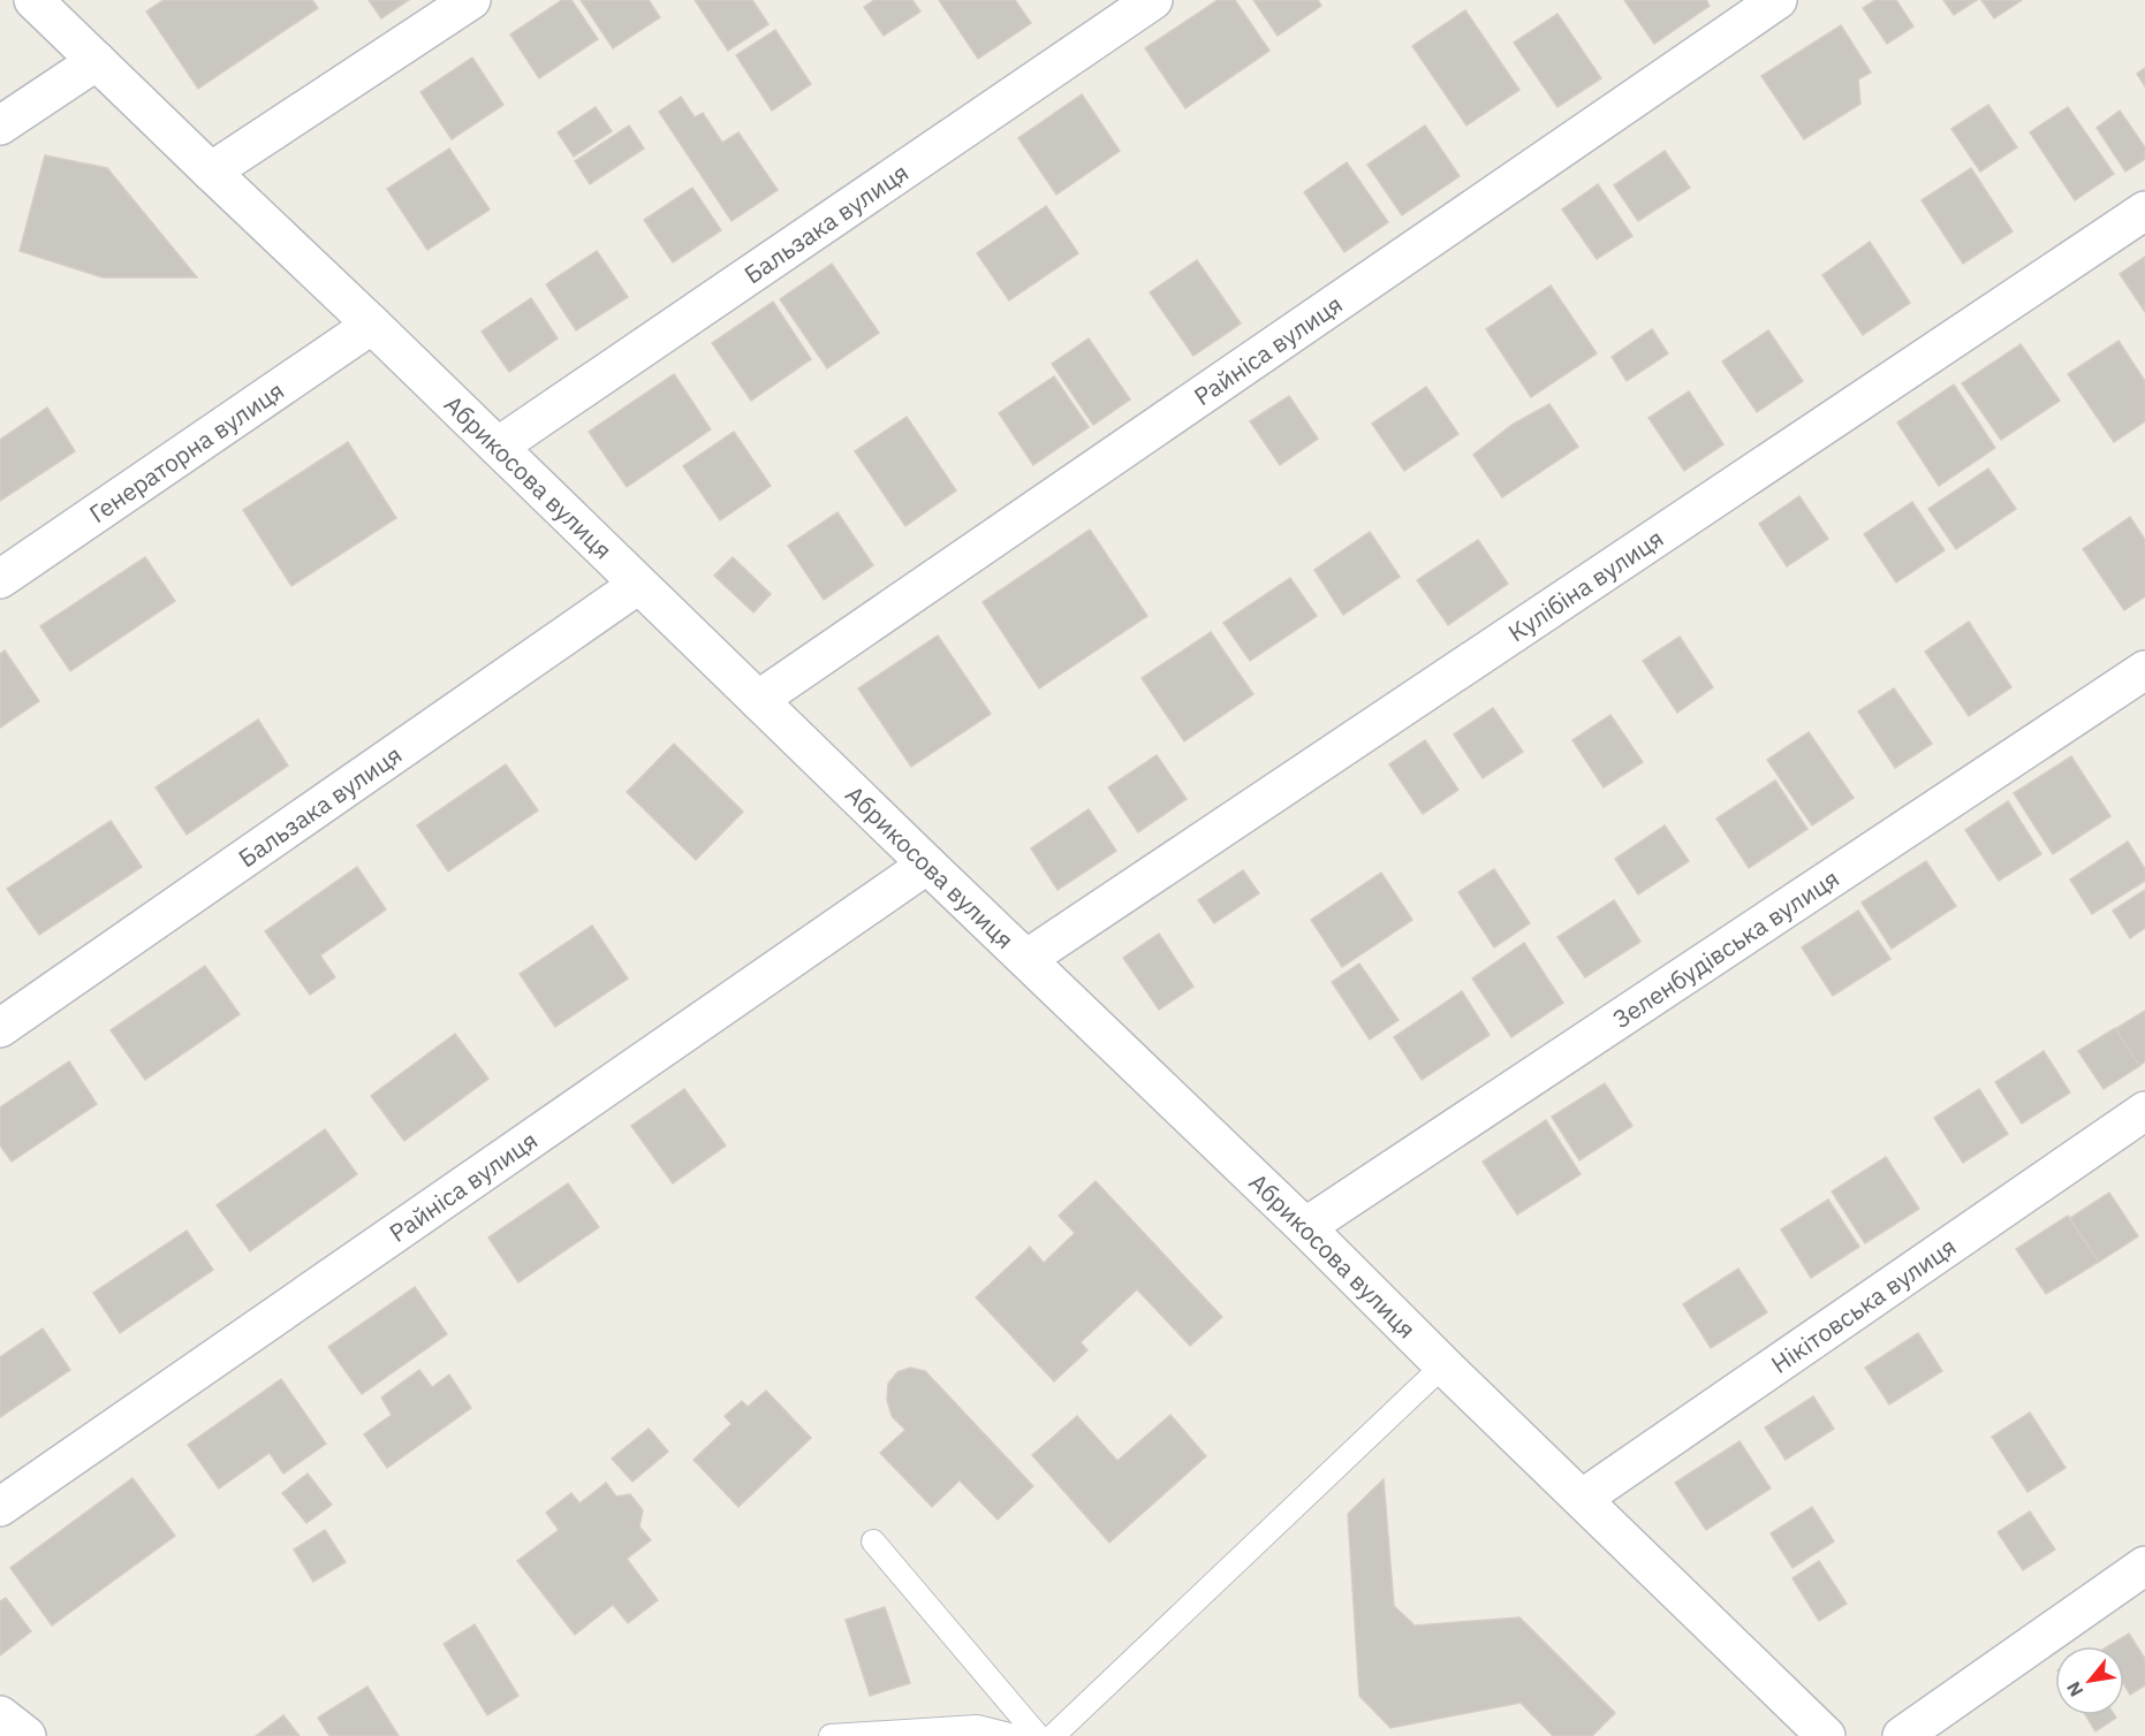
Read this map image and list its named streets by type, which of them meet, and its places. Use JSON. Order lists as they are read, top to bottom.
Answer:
{
  "streets": {
    "street": [
      "Бальзака вулиця",
      "Райніса вулиця",
      "Генераторна вулиця",
      "Абрикосова вулиця",
      "Кулібіна вулиця",
      "Зеленбудівська вулиця",
      "Нікітовська вулиця"
    ]
  },
  "crossings": [
    ["Бальзака вулиця", "Абрикосова вулиця"],
    ["Райніса вулиця", "Абрикосова вулиця"],
    ["Генераторна вулиця", "Абрикосова вулиця"],
    ["Абрикосова вулиця", "Кулібіна вулиця"],
    ["Абрикосова вулиця", "Зеленбудівська вулиця"],
    ["Абрикосова вулиця", "Нікітовська вулиця"]
  ],
  "north": "bottom left"
}
